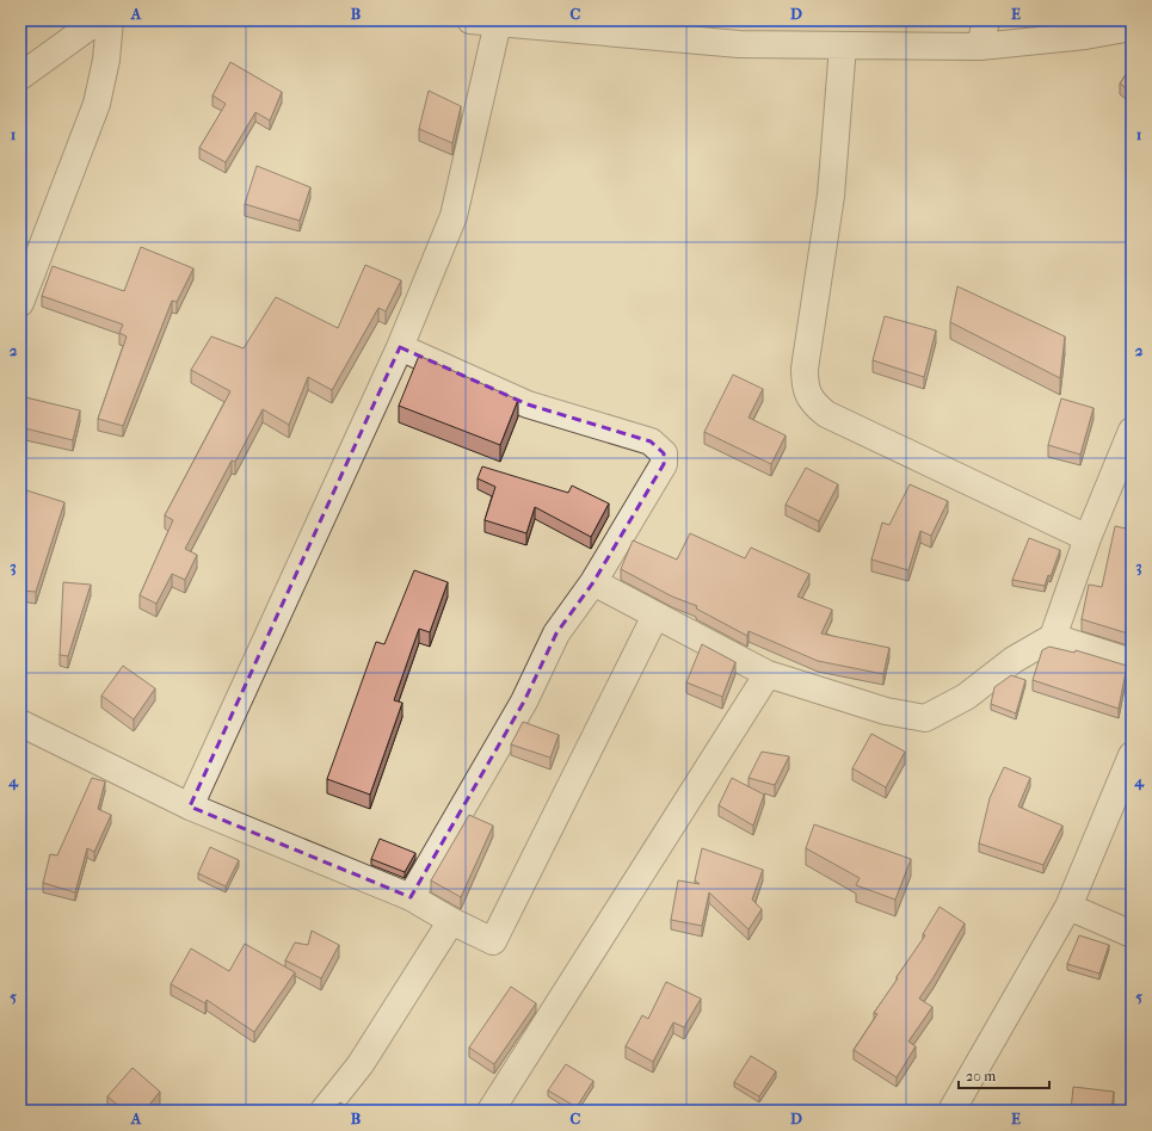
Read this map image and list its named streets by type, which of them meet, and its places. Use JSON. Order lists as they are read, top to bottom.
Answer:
{
  "scale_bar": "20 m",
  "grid": {
    "columns": [
      "A",
      "B",
      "C",
      "D",
      "E"
    ],
    "rows": [
      "1",
      "2",
      "3",
      "4",
      "5"
    ]
  }
}
